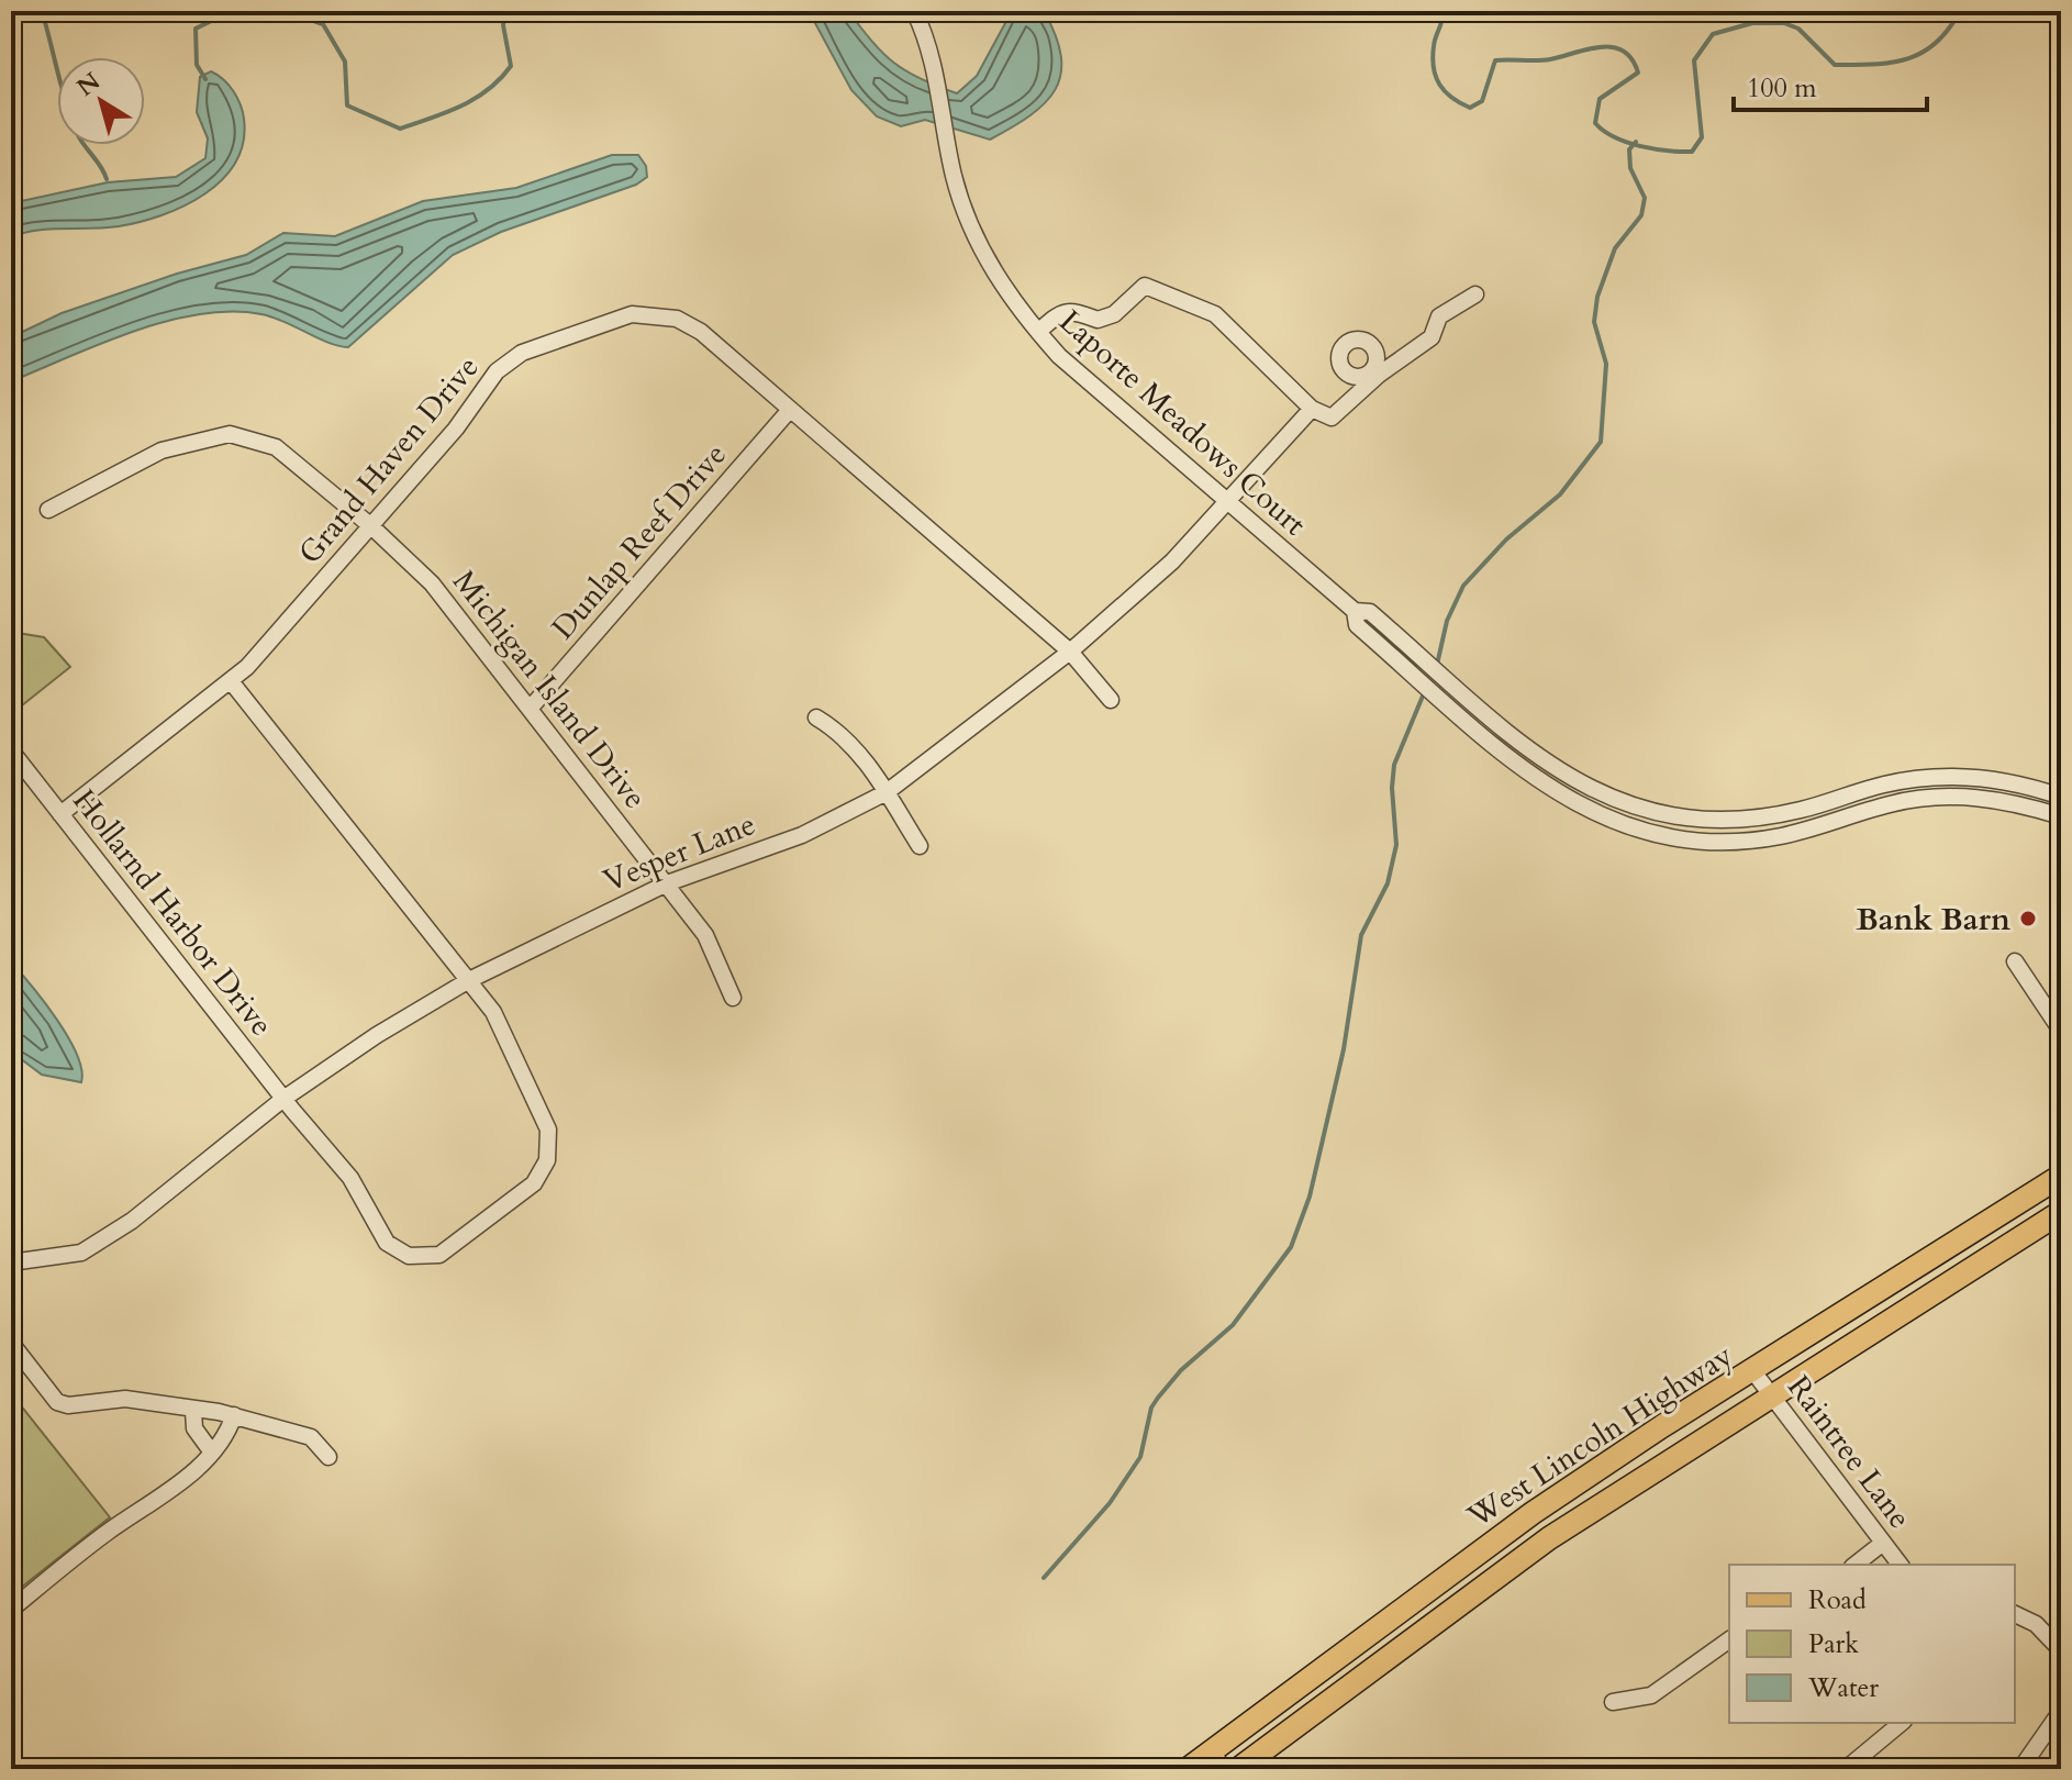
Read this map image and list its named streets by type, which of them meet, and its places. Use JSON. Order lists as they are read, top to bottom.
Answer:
{
  "streets": {
    "main road": ["West Lincoln Highway"],
    "street": [
      "Laporte Meadows Court",
      "Grand Haven Drive",
      "Dunlap Reef Drive",
      "Michigan Island Drive",
      "Vesper Lane",
      "Hollarnd Harbor Drive",
      "Raintree Lane"
    ]
  },
  "crossings": [
    ["Laporte Meadows Court", "Vesper Lane"],
    ["Grand Haven Drive", "Dunlap Reef Drive"],
    ["Grand Haven Drive", "Michigan Island Drive"],
    ["Grand Haven Drive", "Vesper Lane"],
    ["Grand Haven Drive", "Hollarnd Harbor Drive"],
    ["Dunlap Reef Drive", "Michigan Island Drive"],
    ["Michigan Island Drive", "Vesper Lane"],
    ["Vesper Lane", "Hollarnd Harbor Drive"],
    ["West Lincoln Highway", "Raintree Lane"]
  ],
  "places": ["Bank Barn"],
  "legend": ["Road", "Park", "Water"],
  "scale_bar": "100 m",
  "north": "top left"
}
